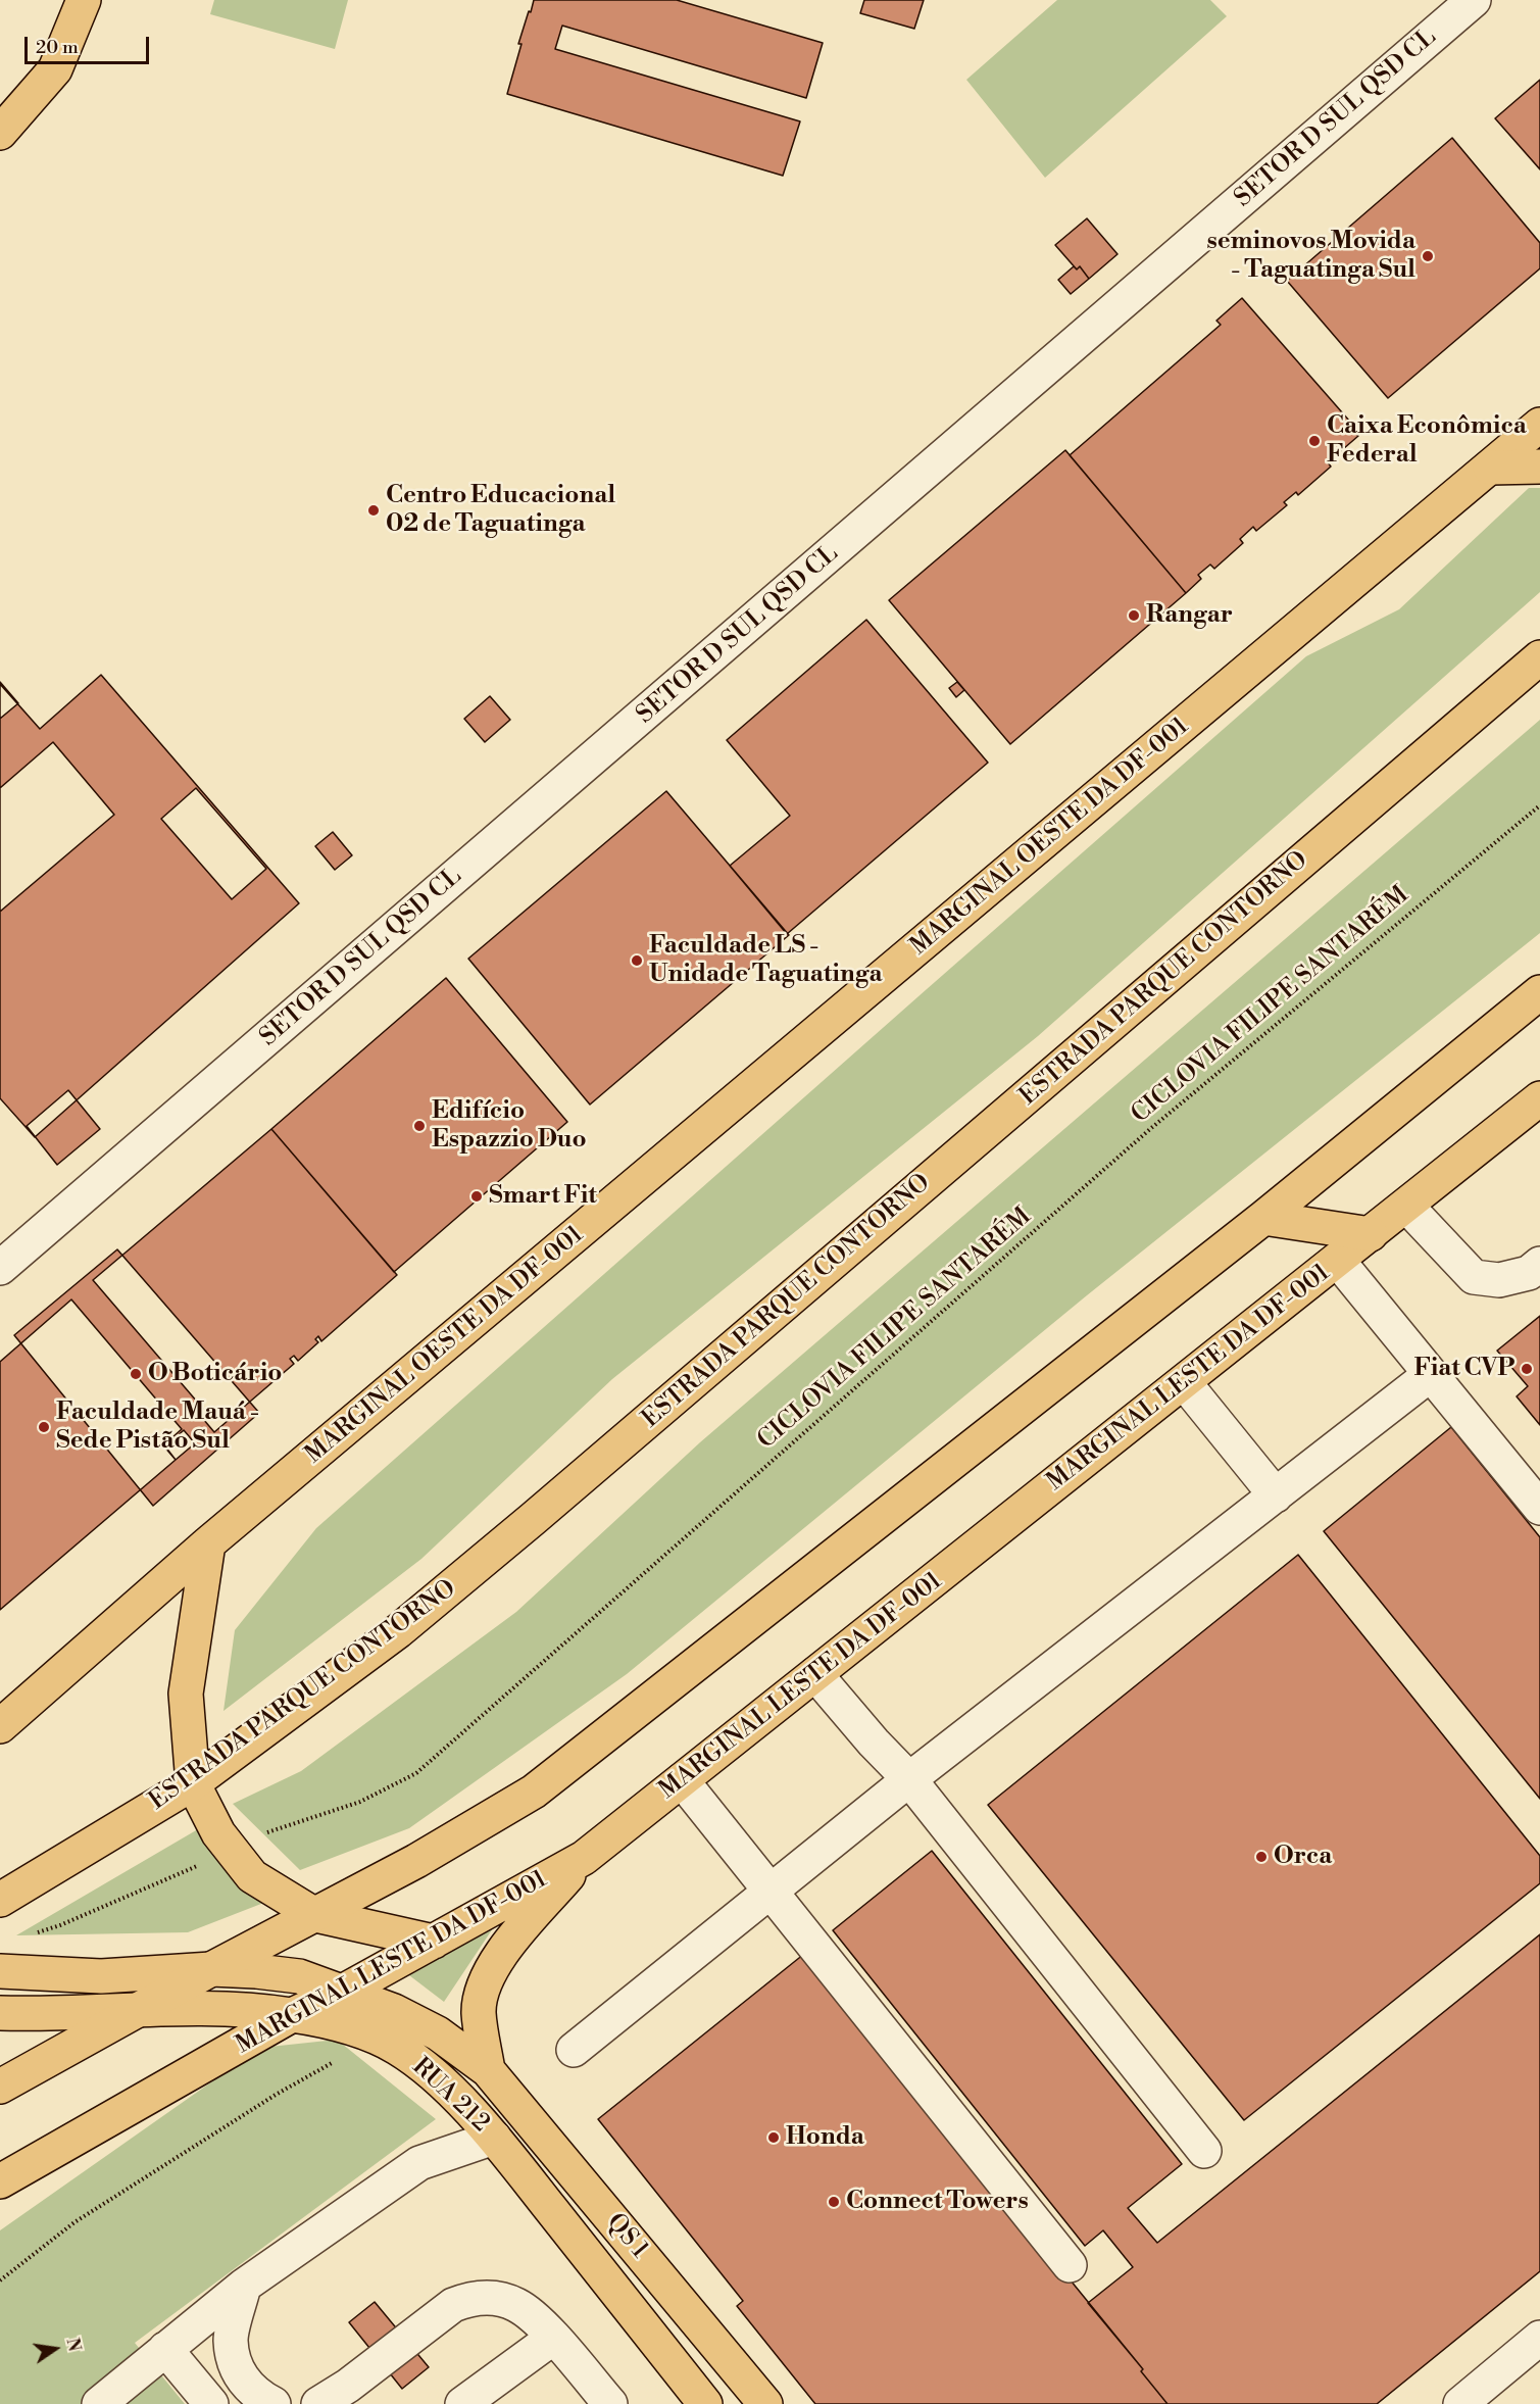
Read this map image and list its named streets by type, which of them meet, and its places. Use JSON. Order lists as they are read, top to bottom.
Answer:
{
  "streets": {
    "main road": [
      "MARGINAL OESTE DA DF-001",
      "ESTRADA PARQUE CONTORNO",
      "MARGINAL LESTE DA DF-001",
      "RUA 212",
      "QS 1"
    ],
    "street": ["SETOR D SUL QSD CL"],
    "path": ["CICLOVIA FILIPE SANTARÉM"]
  },
  "crossings": [
    ["MARGINAL LESTE DA DF-001", "RUA 212"],
    ["RUA 212", "QS 1"]
  ],
  "places": [
    "seminovos Movida - Taguatinga Sul",
    "Caixa Econômica Federal",
    "Centro Educacional 02 de Taguatinga",
    "Rangar",
    "Faculdade LS - Unidade Taguatinga",
    "Edifício Espazzio Duo",
    "Smart Fit",
    "Fiat CVP",
    "O Boticário",
    "Faculdade Mauá - Sede Pistão Sul",
    "Orca",
    "Honda",
    "Connect Towers"
  ],
  "scale_bar": "20 m",
  "north": "right"
}
